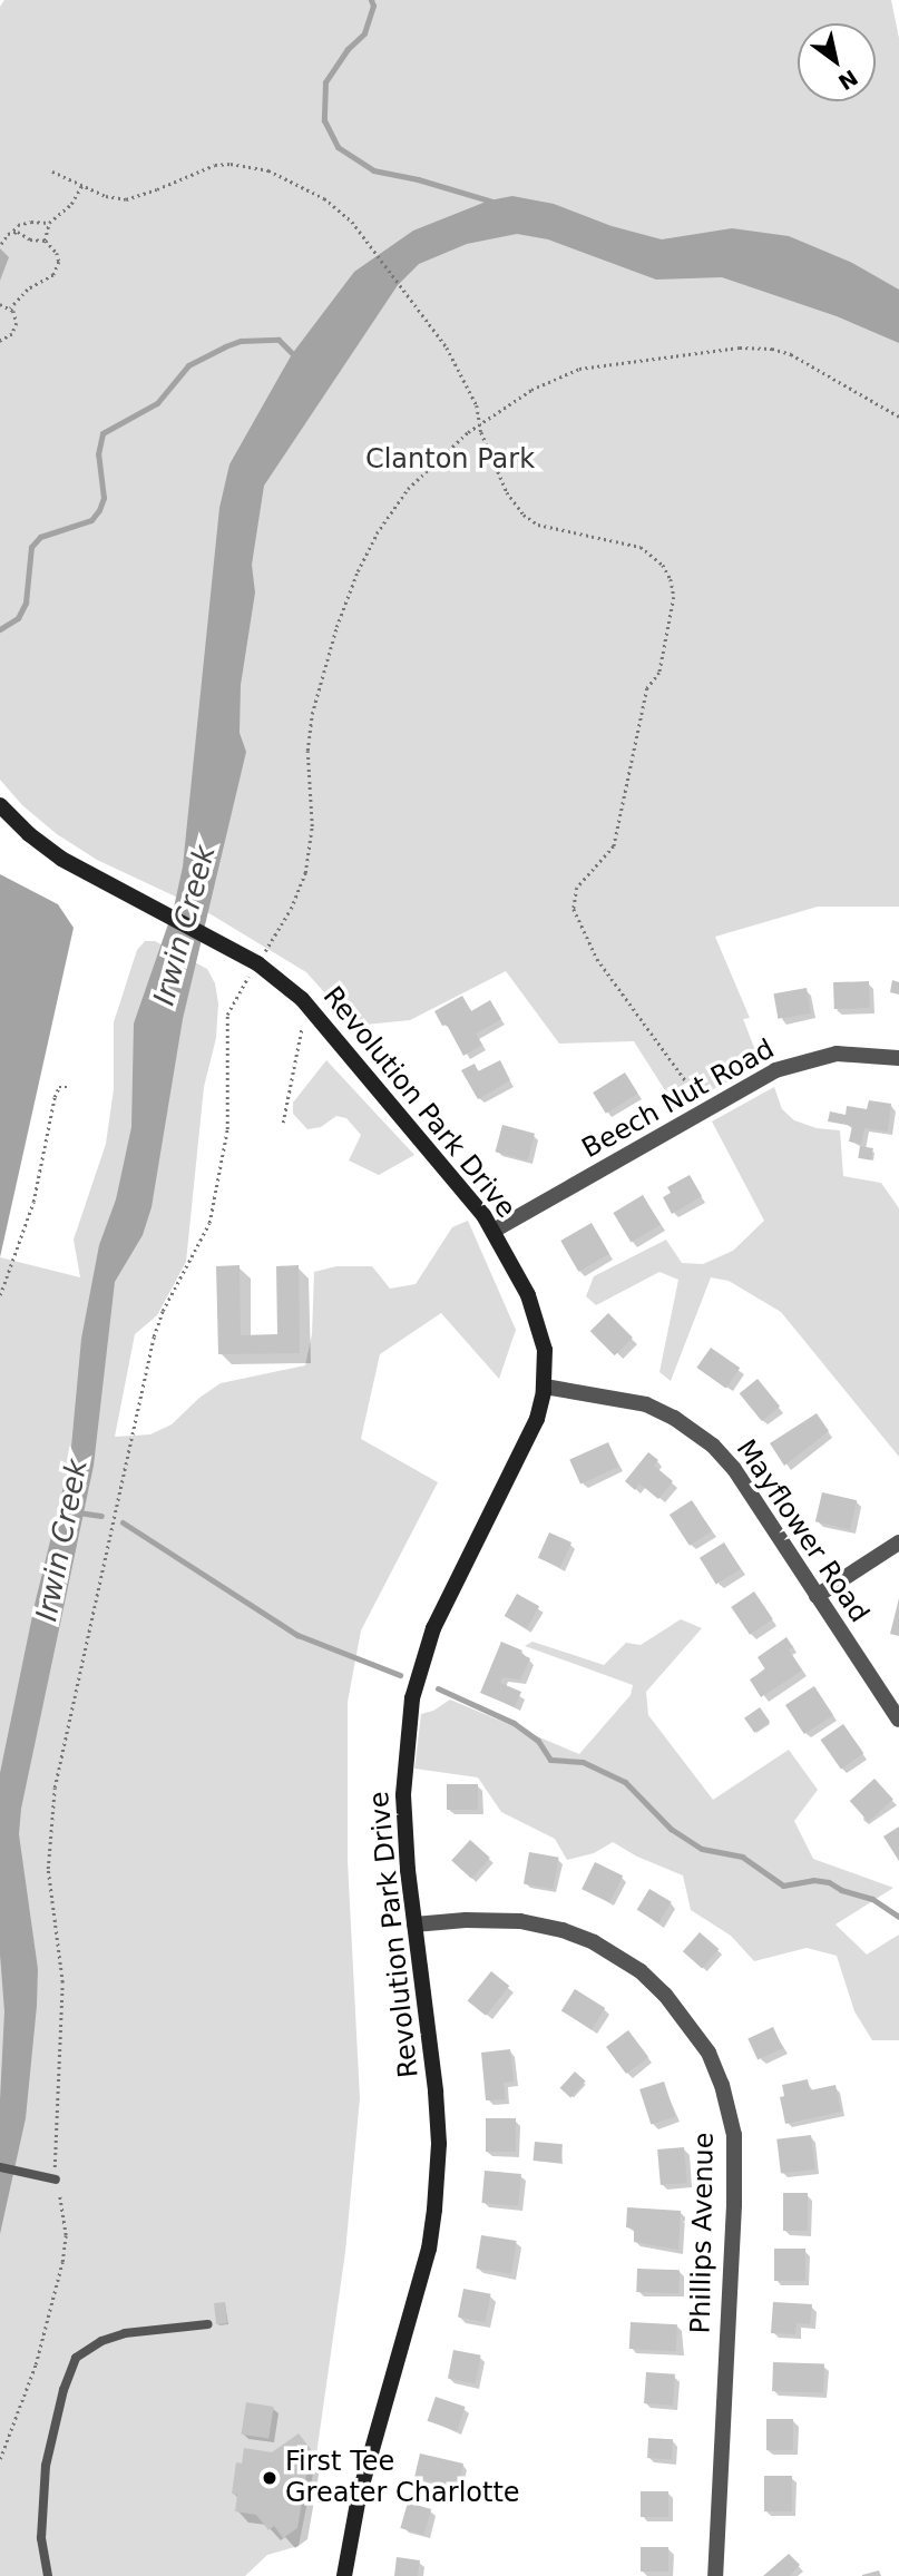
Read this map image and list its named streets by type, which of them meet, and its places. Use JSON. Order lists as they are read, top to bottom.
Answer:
{
  "streets": {
    "street": [
      "Beech Nut Road",
      "Revolution Park Drive",
      "Mayflower Road",
      "Phillips Avenue"
    ]
  },
  "crossings": [
    ["Beech Nut Road", "Revolution Park Drive"],
    ["Revolution Park Drive", "Mayflower Road"],
    ["Revolution Park Drive", "Phillips Avenue"]
  ],
  "water": ["Irwin Creek"],
  "parks": ["Clanton Park"],
  "places": ["First Tee Greater Charlotte"],
  "north": "bottom right"
}
